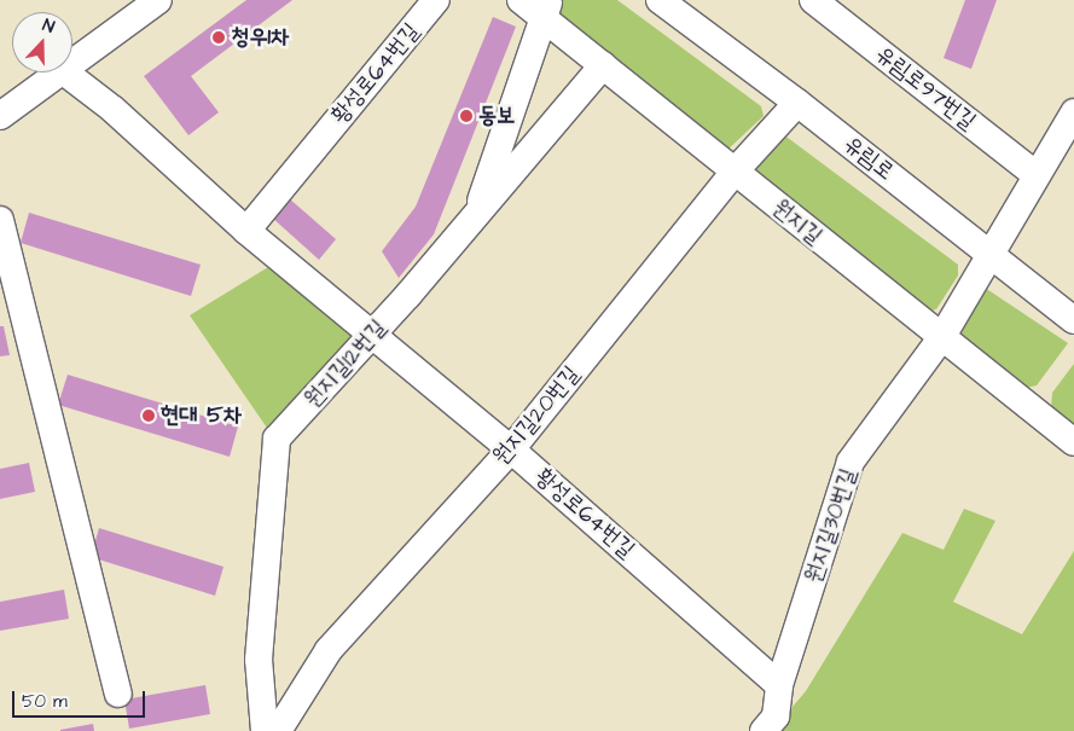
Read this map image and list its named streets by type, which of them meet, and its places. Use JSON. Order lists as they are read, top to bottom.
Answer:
{
  "streets": {
    "street": [
      "황성로64번길",
      "유림로97번길",
      "유림로",
      "원지길",
      "원지길12번길",
      "원지길20번길",
      "원지길30번길"
    ]
  },
  "crossings": [
    ["황성로64번길", "원지길12번길"],
    ["황성로64번길", "원지길20번길"],
    ["황성로64번길", "원지길30번길"],
    ["유림로", "원지길20번길"],
    ["유림로", "원지길30번길"],
    ["원지길", "원지길12번길"],
    ["원지길", "원지길20번길"],
    ["원지길", "원지길30번길"]
  ],
  "places": ["청우1차", "동보", "현대 5차"],
  "scale_bar": "50 m",
  "north": "top"
}
